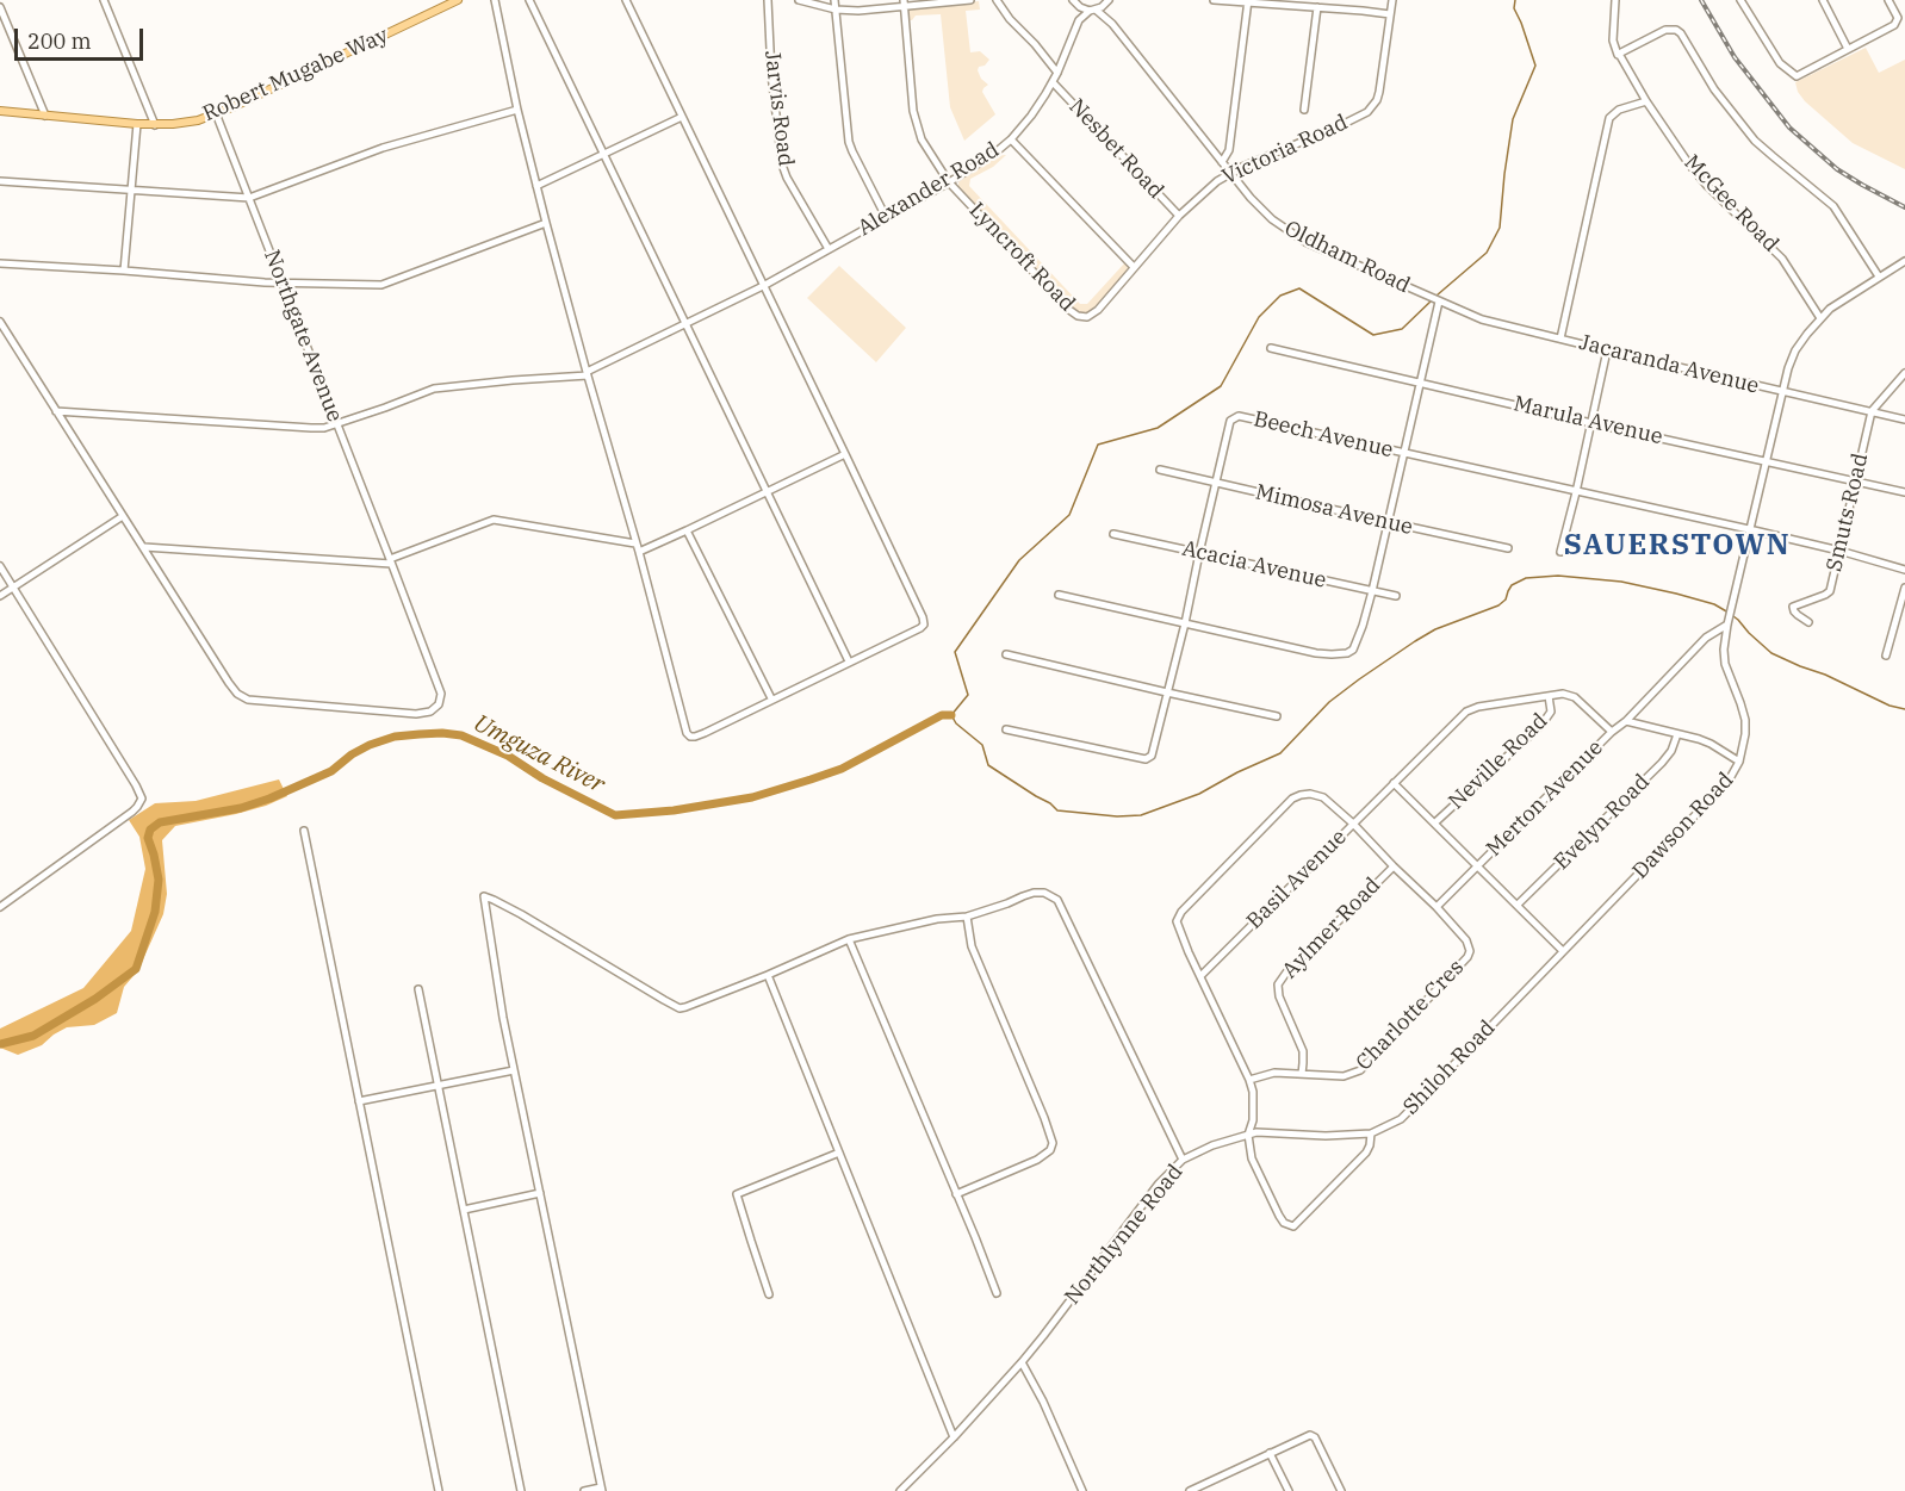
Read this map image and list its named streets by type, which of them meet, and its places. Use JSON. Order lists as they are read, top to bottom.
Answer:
{
  "streets": {
    "main road": ["Robert Mugabe Way"],
    "street": [
      "Jarvis Road",
      "Nesbet Road",
      "Victoria Road",
      "Alexander Road",
      "McGee Road",
      "Lyncroft Road",
      "Oldham Road",
      "Northgate Avenue",
      "Jacaranda Avenue",
      "Marula Avenue",
      "Beech Avenue",
      "Mimosa Avenue",
      "Smuts Road",
      "Acacia Avenue",
      "Neville Road",
      "Merton Avenue",
      "Evelyn Road",
      "Dawson Road",
      "Basil Avenue",
      "Aylmer Road",
      "Charlotte Cres",
      "Shiloh Road",
      "Northlynne Road"
    ]
  },
  "crossings": [
    ["Robert Mugabe Way", "Northgate Avenue"],
    ["Jarvis Road", "Alexander Road"],
    ["Nesbet Road", "Victoria Road"],
    ["Nesbet Road", "Alexander Road"],
    ["Victoria Road", "Lyncroft Road"],
    ["Victoria Road", "Oldham Road"],
    ["Alexander Road", "Lyncroft Road"],
    ["Alexander Road", "Oldham Road"],
    ["Oldham Road", "Jacaranda Avenue"],
    ["Jacaranda Avenue", "Smuts Road"],
    ["Marula Avenue", "Smuts Road"],
    ["Beech Avenue", "Mimosa Avenue"],
    ["Beech Avenue", "Smuts Road"],
    ["Beech Avenue", "Acacia Avenue"],
    ["Beech Avenue", "Dawson Road"],
    ["Neville Road", "Basil Avenue"],
    ["Merton Avenue", "Dawson Road"],
    ["Dawson Road", "Shiloh Road"],
    ["Basil Avenue", "Charlotte Cres"],
    ["Aylmer Road", "Charlotte Cres"],
    ["Shiloh Road", "Northlynne Road"]
  ],
  "districts": ["SAUERSTOWN"],
  "water": ["Umguza River"],
  "scale_bar": "200 m"
}
